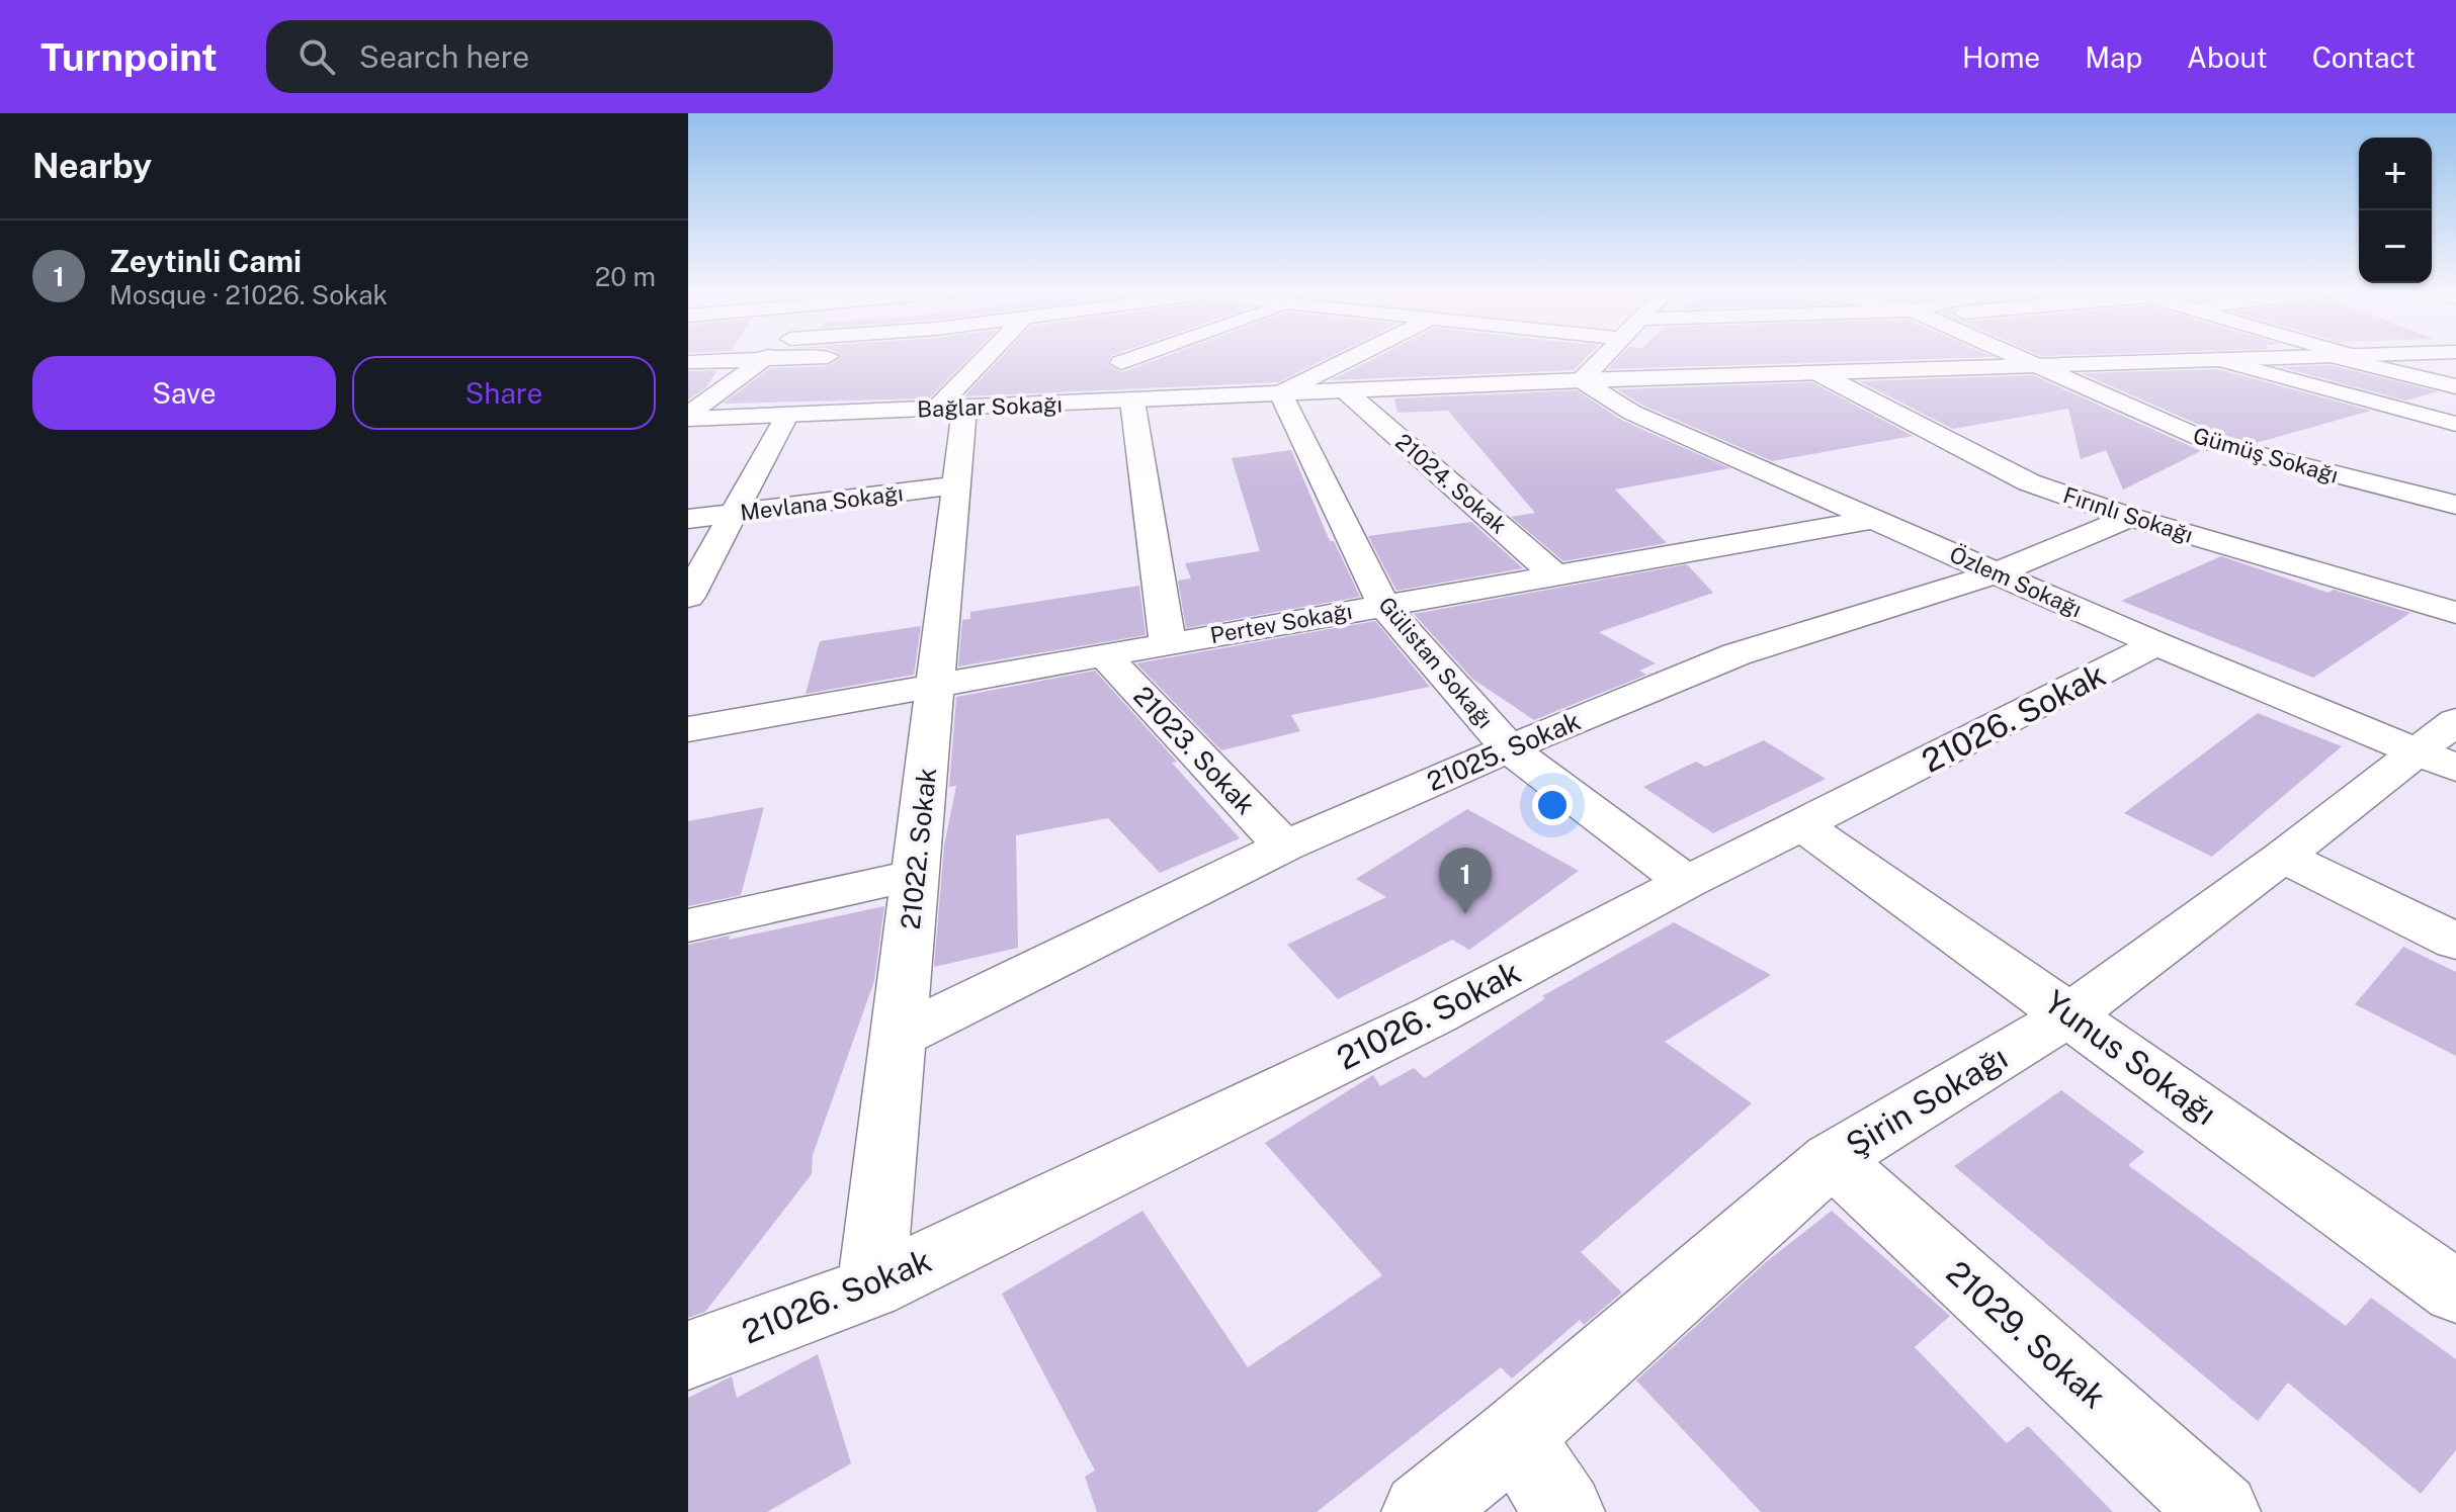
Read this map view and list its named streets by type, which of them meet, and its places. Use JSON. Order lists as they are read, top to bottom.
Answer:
{
  "streets": {
    "street": [
      "Bağlar Sokağı",
      "Gümüş Sokağı",
      "21024. Sokak",
      "Mevlana Sokağı",
      "Fırınlı Sokağı",
      "Özlem Sokağı",
      "Pertev Sokağı",
      "Gülistan Sokağı",
      "21026. Sokak",
      "21023. Sokak",
      "21025. Sokak",
      "21022. Sokak",
      "Yunus Sokağı",
      "Şirin Sokağı",
      "21029. Sokak"
    ]
  },
  "crossings": [
    ["Bağlar Sokağı", "Gümüş Sokağı"],
    ["Bağlar Sokağı", "21024. Sokak"],
    ["Bağlar Sokağı", "Fırınlı Sokağı"],
    ["Bağlar Sokağı", "Özlem Sokağı"],
    ["Bağlar Sokağı", "Gülistan Sokağı"],
    ["Bağlar Sokağı", "21022. Sokak"],
    ["21024. Sokak", "Pertev Sokağı"],
    ["Mevlana Sokağı", "21022. Sokak"],
    ["Fırınlı Sokağı", "21025. Sokak"],
    ["Özlem Sokağı", "Pertev Sokağı"],
    ["Özlem Sokağı", "21026. Sokak"],
    ["Özlem Sokağı", "21025. Sokak"],
    ["Özlem Sokağı", "Şirin Sokağı"],
    ["Pertev Sokağı", "Gülistan Sokağı"],
    ["Pertev Sokağı", "21023. Sokak"],
    ["Pertev Sokağı", "21022. Sokak"],
    ["Gülistan Sokağı", "21026. Sokak"],
    ["Gülistan Sokağı", "21025. Sokak"],
    ["21026. Sokak", "21022. Sokak"],
    ["21026. Sokak", "Yunus Sokağı"],
    ["21023. Sokak", "21025. Sokak"],
    ["21025. Sokak", "21022. Sokak"],
    ["Yunus Sokağı", "Şirin Sokağı"],
    ["Şirin Sokağı", "21029. Sokak"]
  ],
  "page": {
    "header": "Turnpoint",
    "search": "Search here",
    "nav": [
      "Home",
      "Map",
      "About",
      "Contact"
    ],
    "heading": "Nearby",
    "map_buttons": ["+", "−"],
    "list": [
      {
        "mark": "1",
        "name": "Zeytinli Cami",
        "note": "Mosque · 21026. Sokak",
        "value": "20 m"
      }
    ],
    "buttons": ["Save", "Share"],
    "pins": "1"
  }
}
